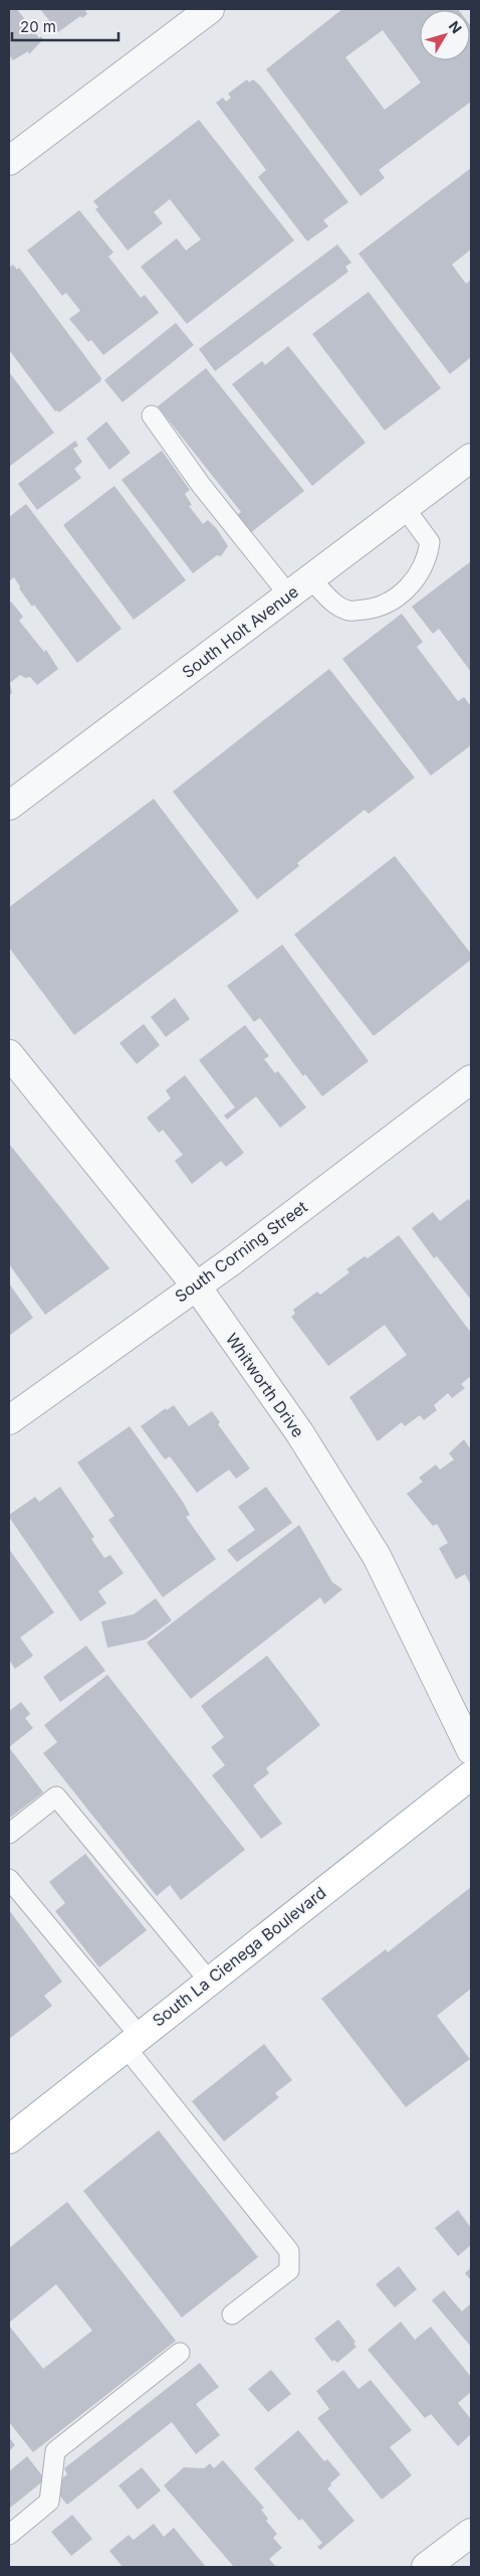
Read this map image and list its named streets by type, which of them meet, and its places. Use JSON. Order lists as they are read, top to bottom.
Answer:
{
  "streets": {
    "main road": ["South La Cienega Boulevard"],
    "street": ["South Holt Avenue", "South Corning Street", "Whitworth Drive"]
  },
  "crossings": [
    ["South Corning Street", "Whitworth Drive"]
  ],
  "scale_bar": "20 m",
  "north": "top right"
}
